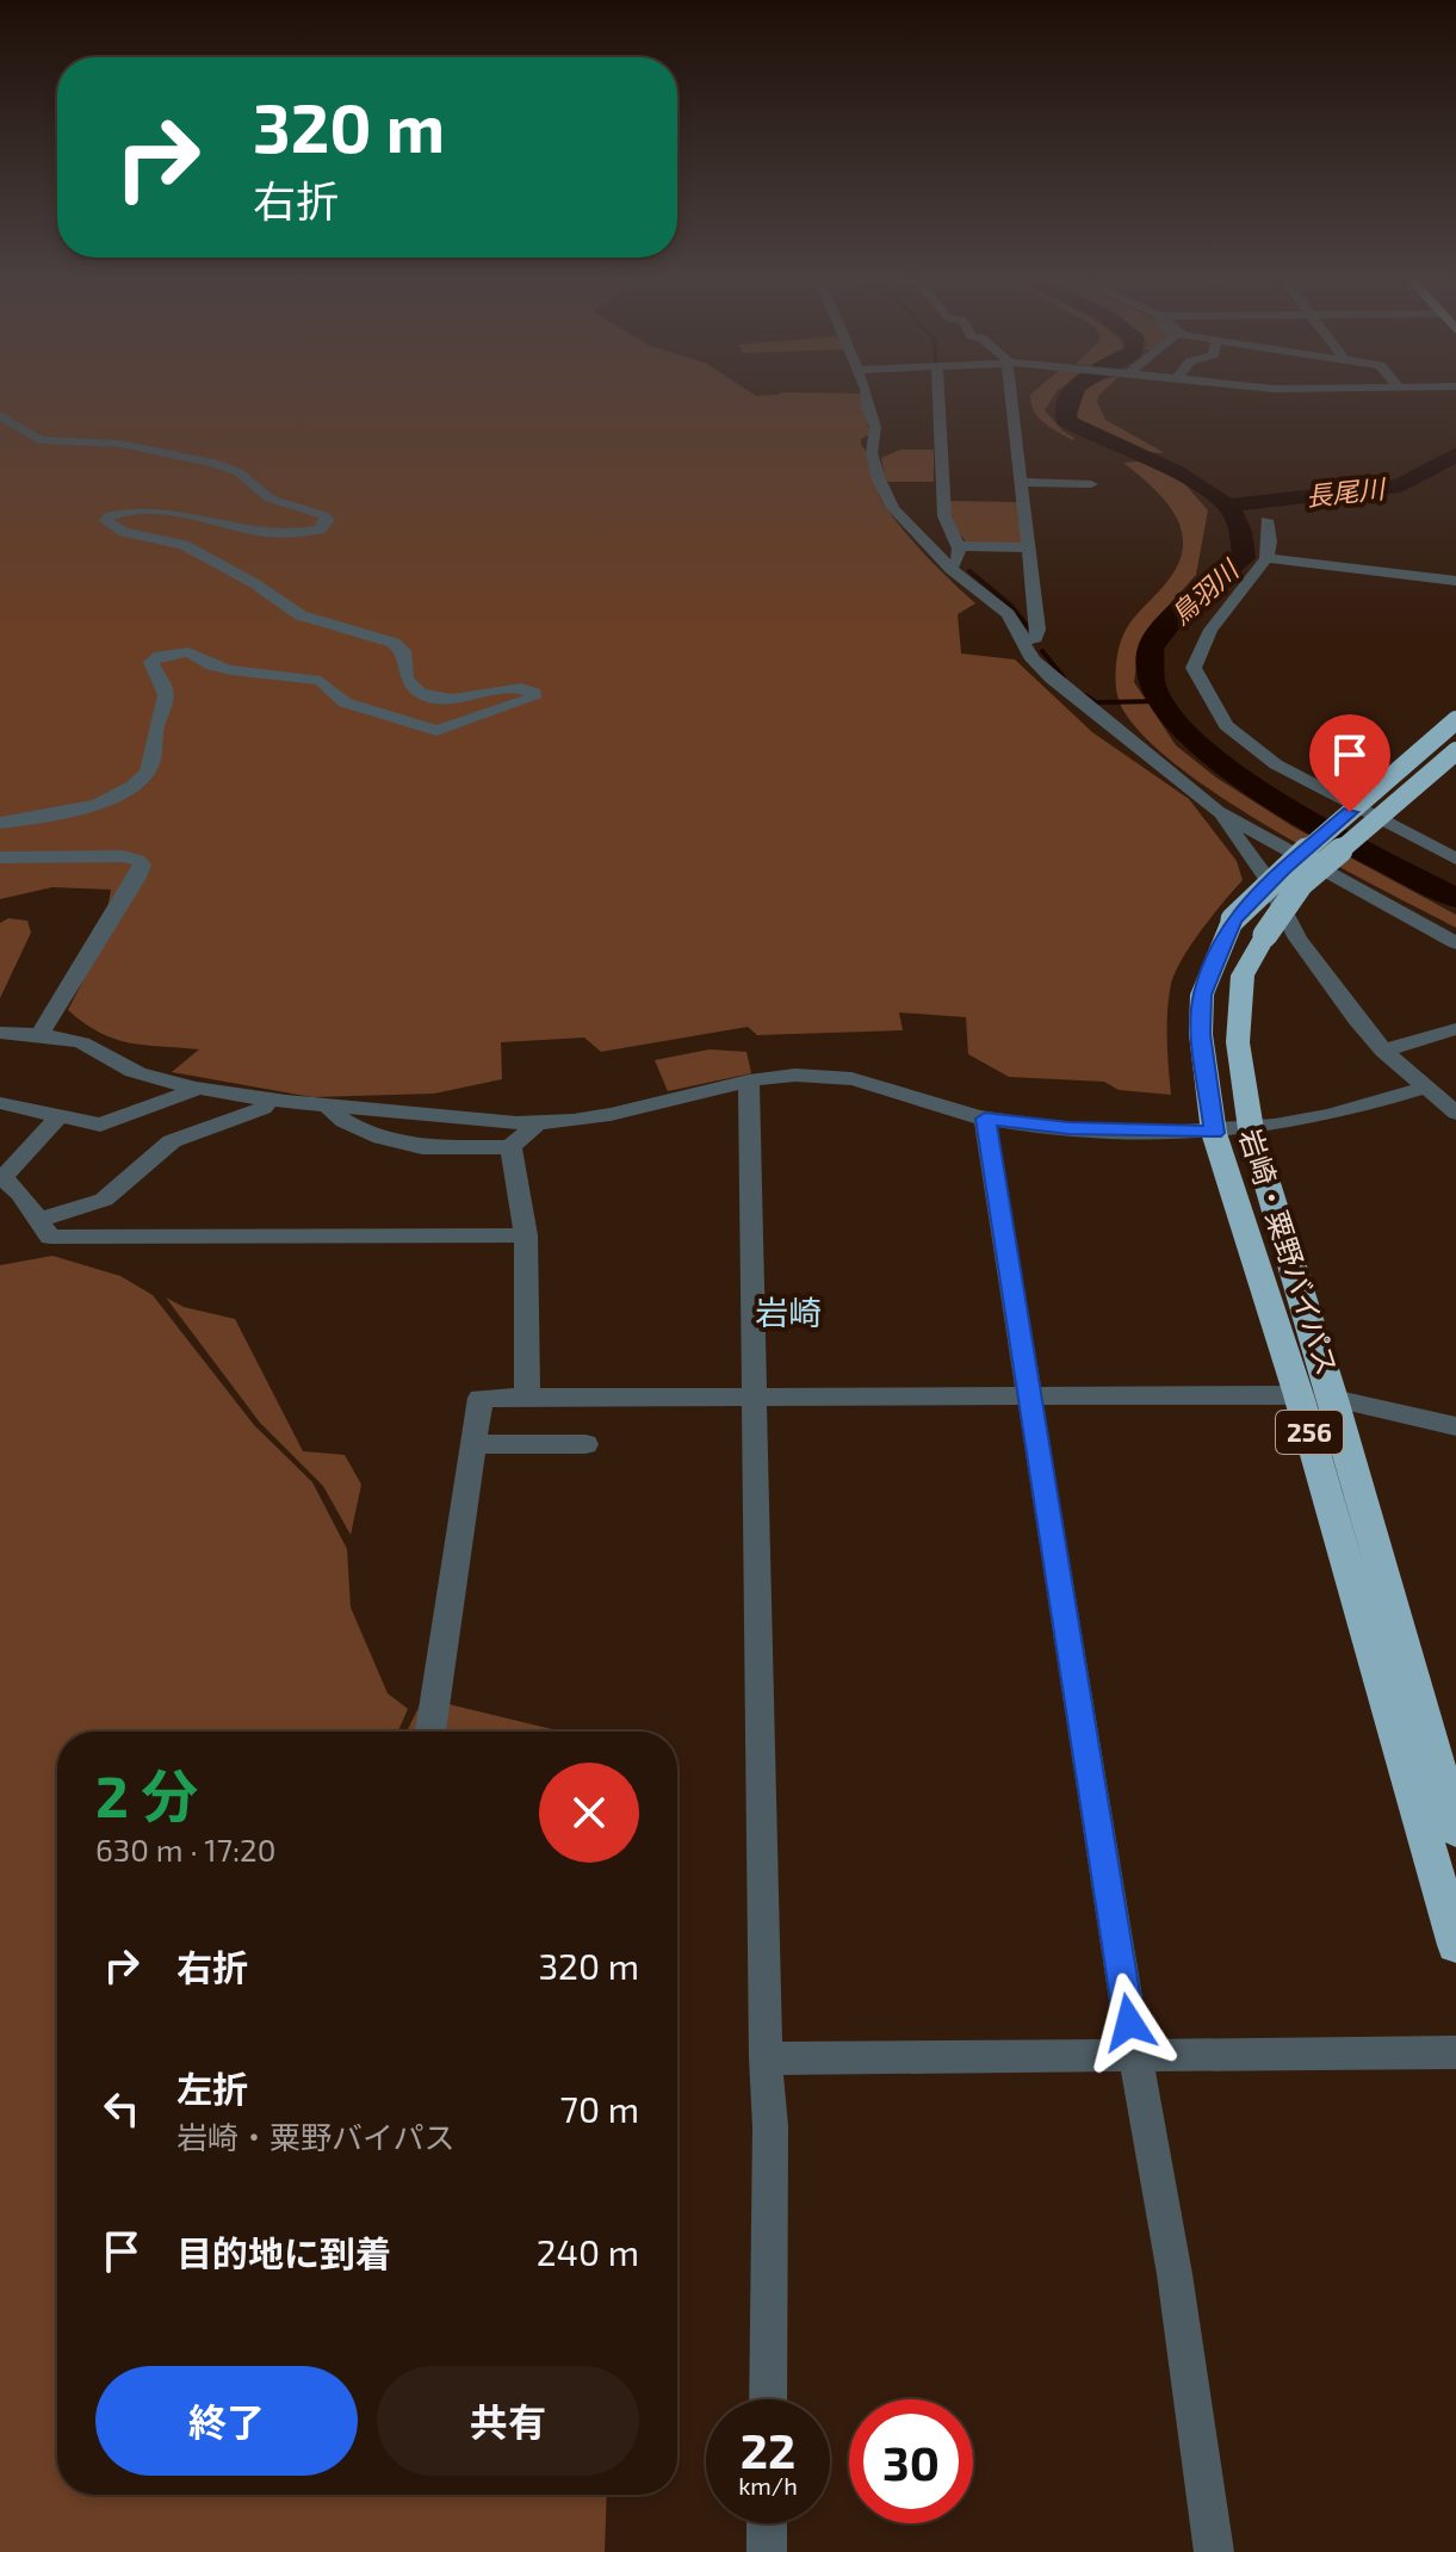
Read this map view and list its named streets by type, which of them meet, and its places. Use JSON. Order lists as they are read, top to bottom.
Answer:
{
  "streets": {
    "highway": ["岩崎・粟野バイパス", "256"]
  },
  "districts": ["岩崎"],
  "water": ["長尾川", "鳥羽川"],
  "page": {
    "turn": ["320 m", "右折"],
    "heading": ["2 分", "630 m · 17:20"],
    "list": [
      {
        "name": "右折",
        "value": "320 m"
      },
      {
        "name": "左折",
        "note": "岩崎・粟野バイパス",
        "value": "70 m"
      },
      {
        "name": "目的地に到着",
        "value": "240 m"
      }
    ],
    "buttons": ["終了", "共有"],
    "speed": "22 km/h",
    "limit": "30"
  }
}
